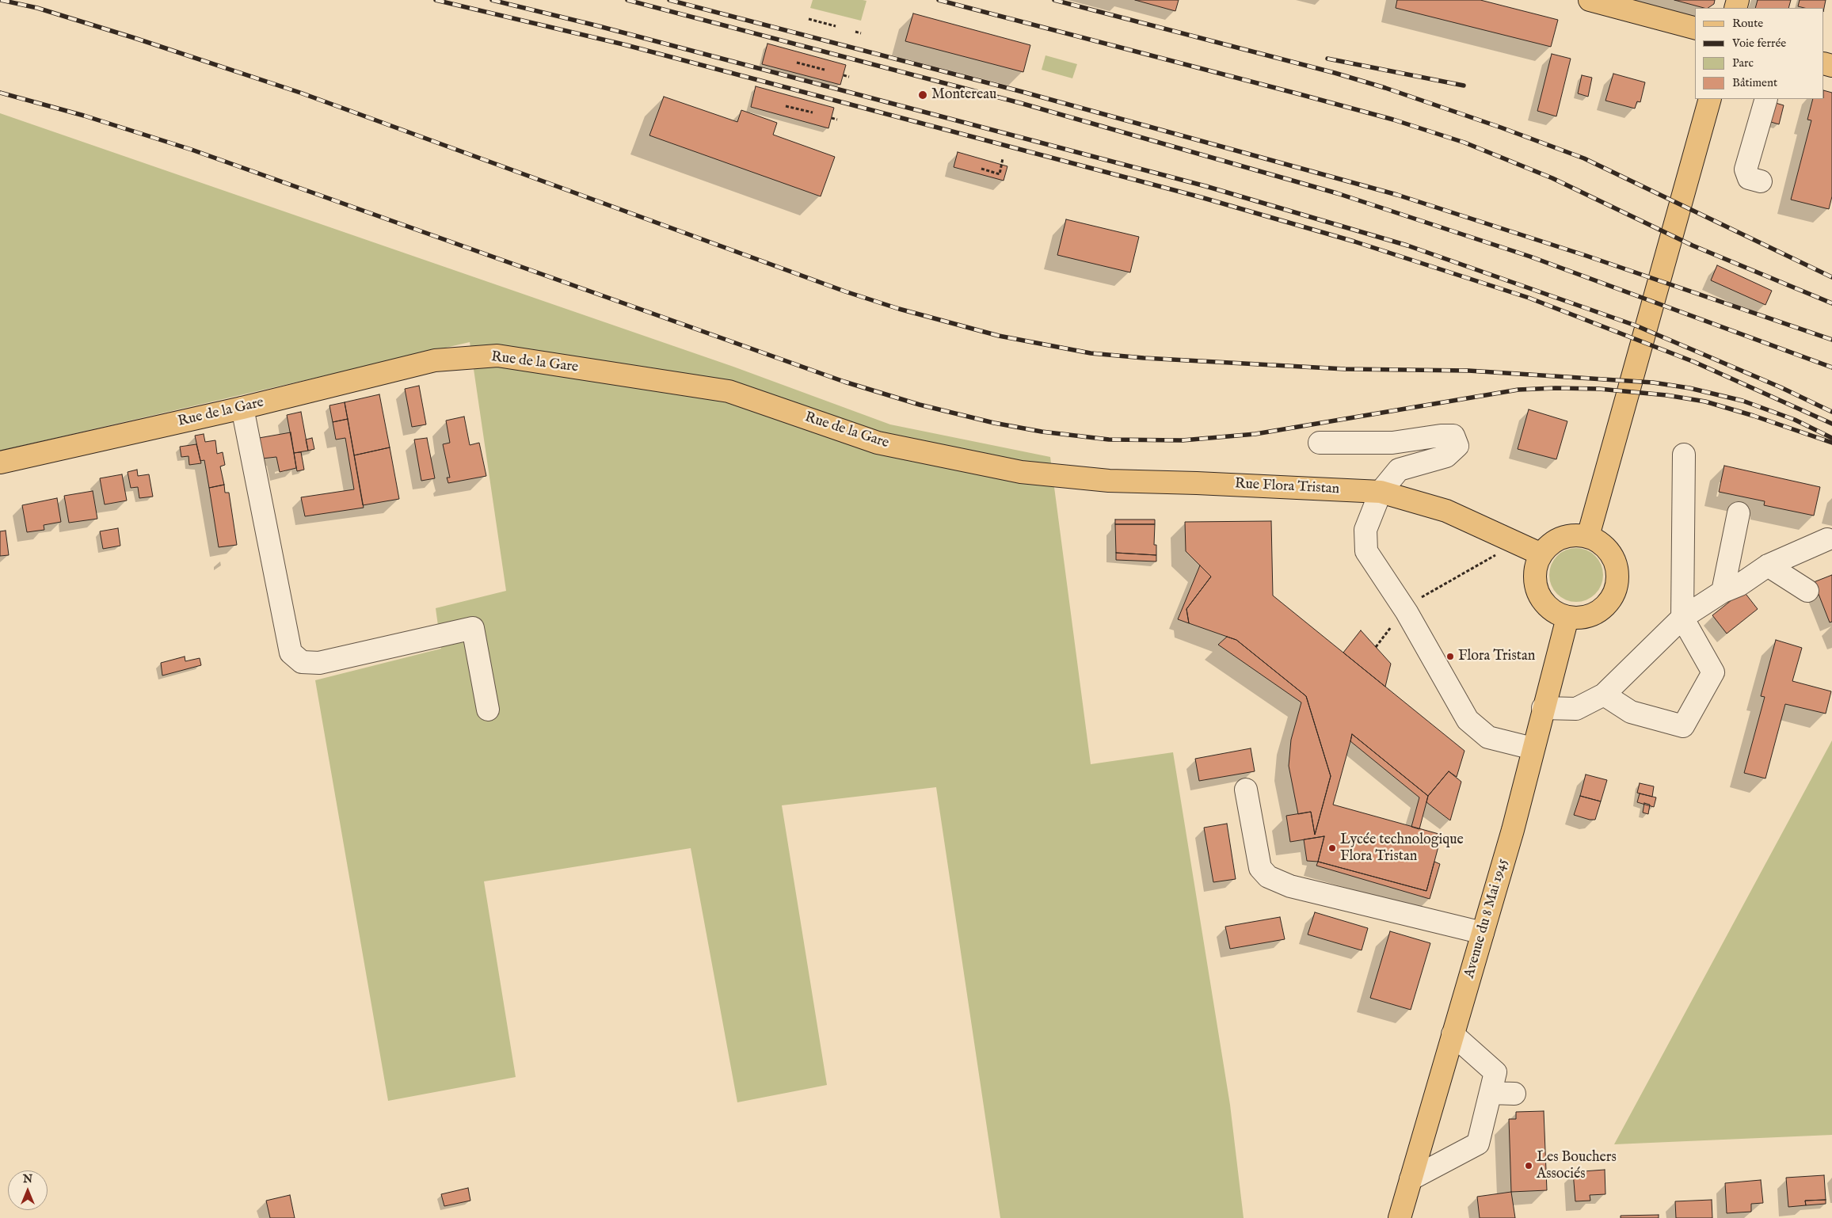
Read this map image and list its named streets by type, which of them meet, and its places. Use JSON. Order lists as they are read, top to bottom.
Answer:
{
  "streets": {
    "main road": ["Rue de la Gare", "Rue Flora Tristan", "Avenue du 8 Mai 1945"]
  },
  "crossings": [
    ["Rue de la Gare", "Rue Flora Tristan"],
    ["Rue Flora Tristan", "Avenue du 8 Mai 1945"]
  ],
  "places": [
    "Montereau",
    "Flora Tristan",
    "Lycée technologique Flora Tristan",
    "Les Bouchers Associés"
  ],
  "legend": [
    "Route",
    "Voie ferrée",
    "Parc",
    "Bâtiment"
  ],
  "north": "top"
}
